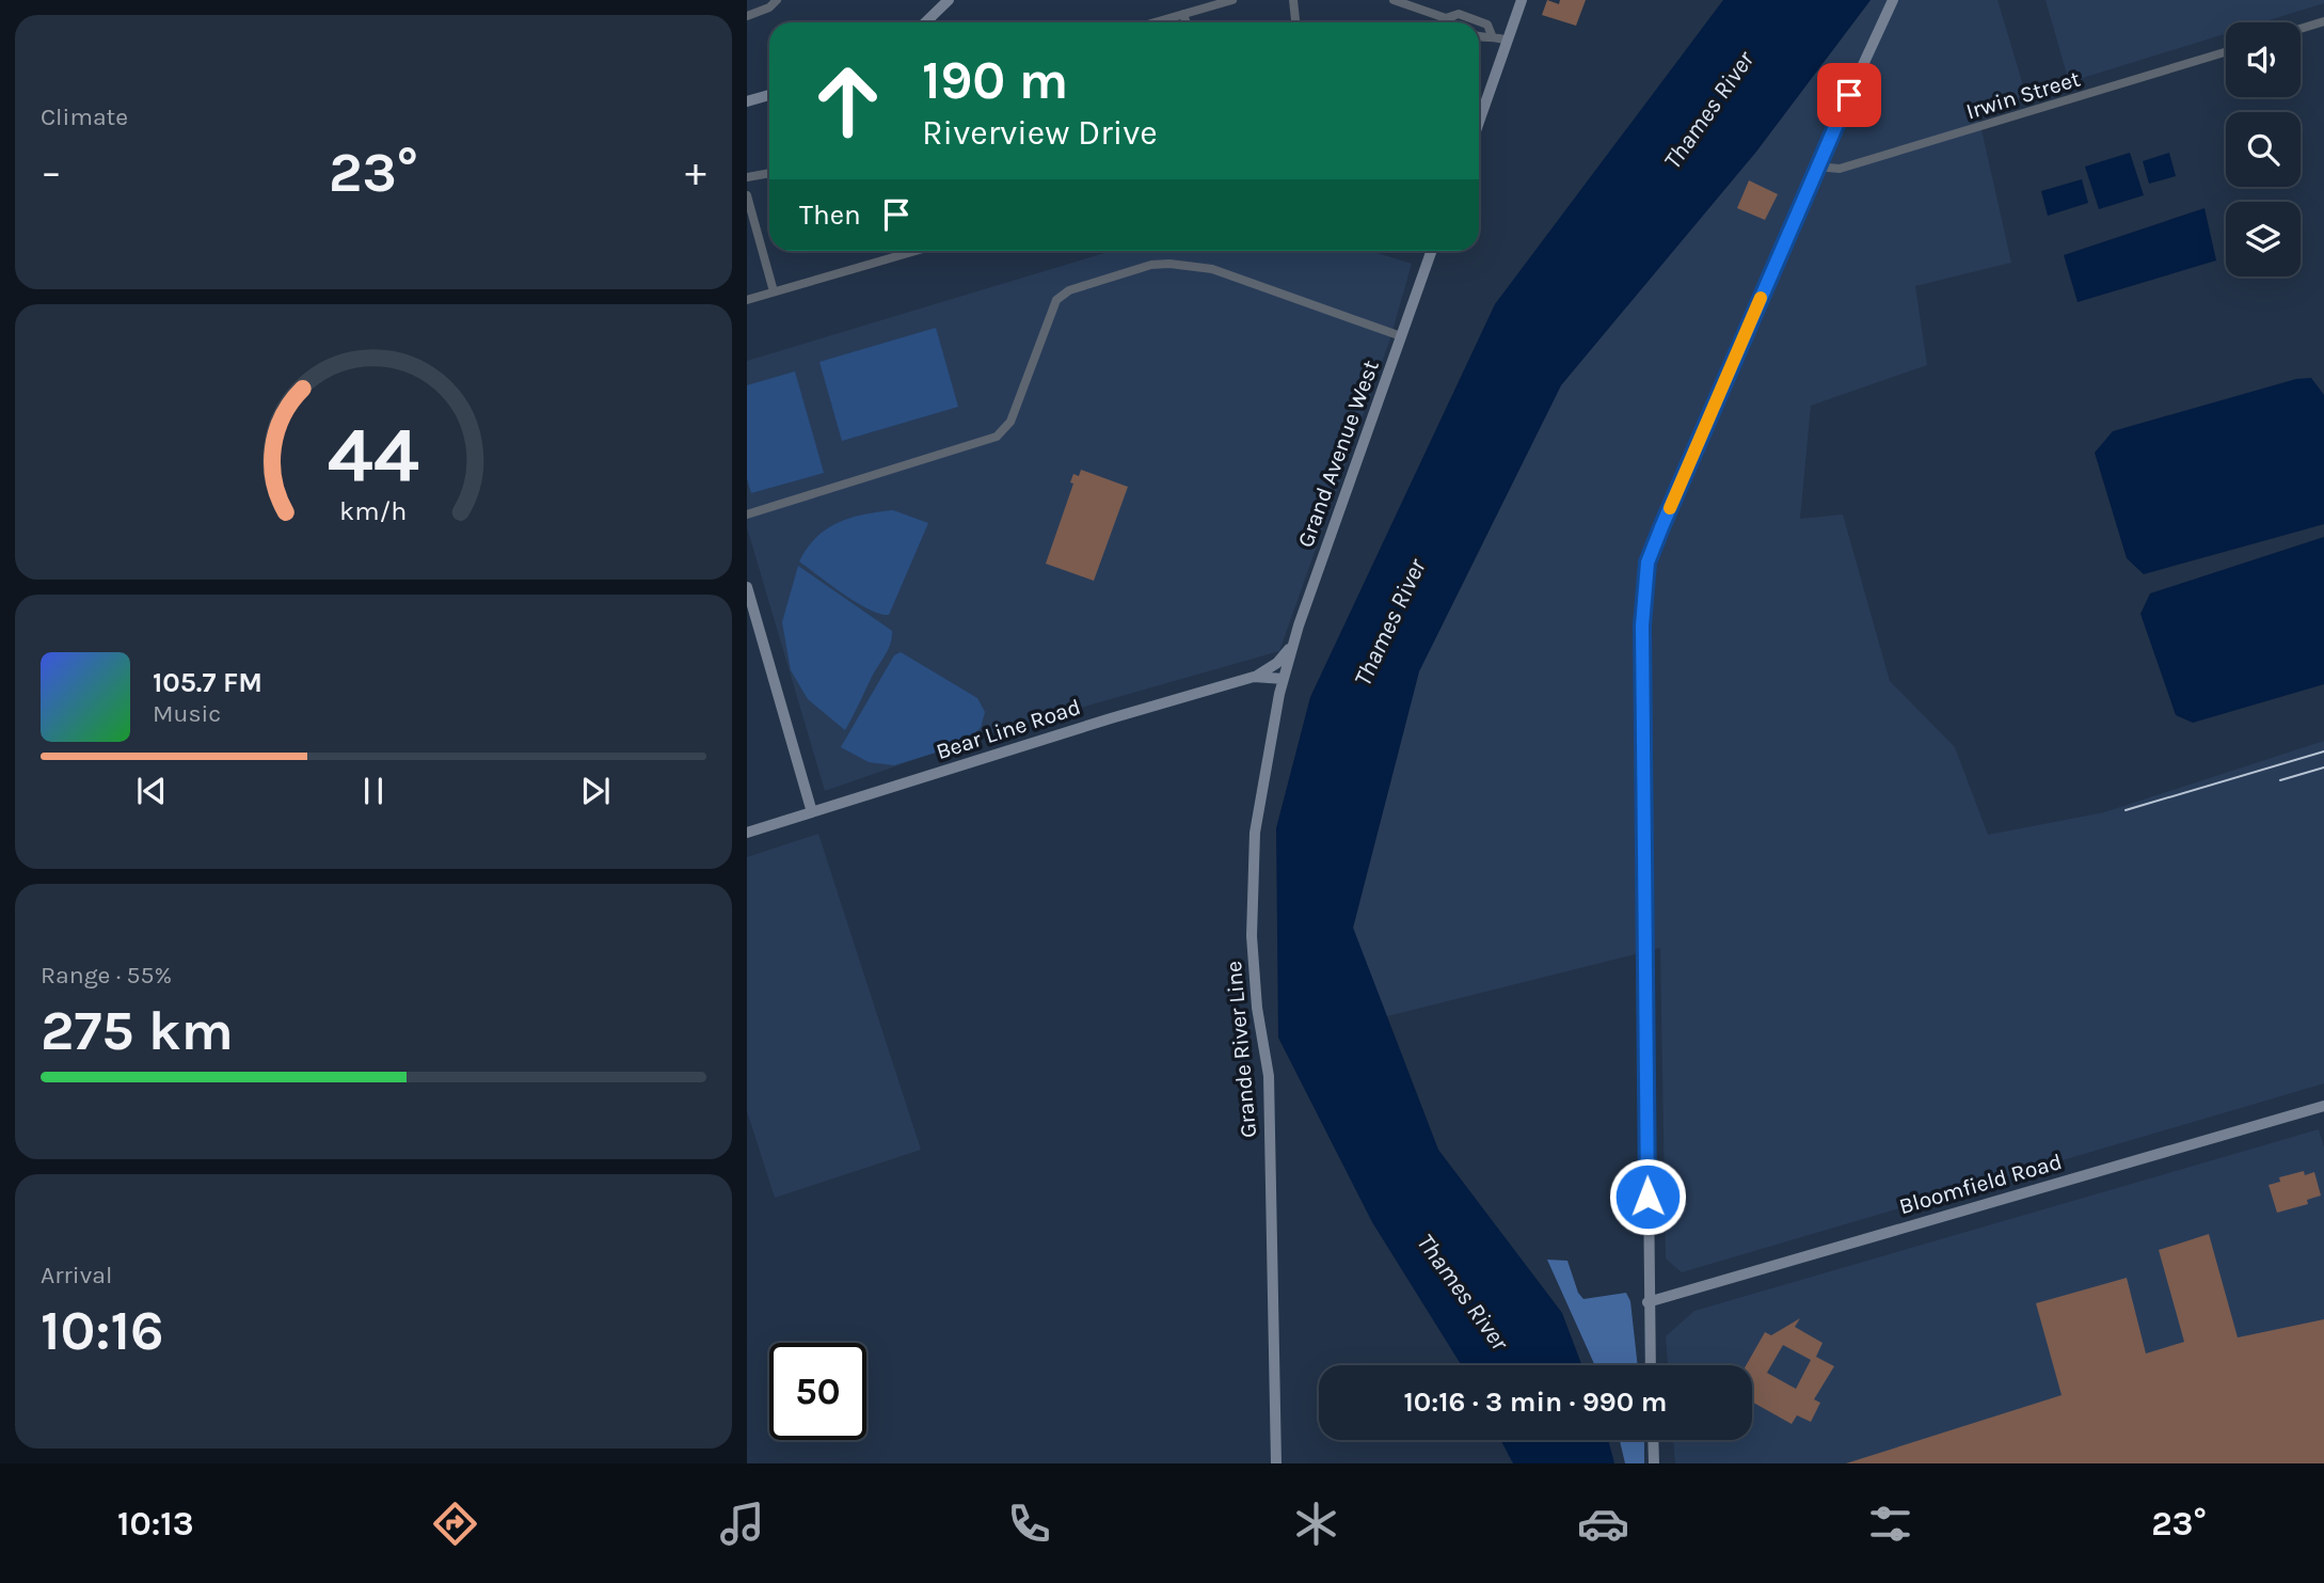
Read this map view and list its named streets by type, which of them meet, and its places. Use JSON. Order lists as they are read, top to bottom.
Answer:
{
  "streets": {
    "main road": [
      "Grand Avenue West",
      "Bear Line Road",
      "Grande River Line",
      "Bloomfield Road"
    ],
    "street": ["Irwin Street"]
  },
  "crossings": [
    ["Grand Avenue West", "Bear Line Road"],
    ["Grand Avenue West", "Grande River Line"],
    ["Bear Line Road", "Grande River Line"]
  ],
  "water": ["Thames River"],
  "page": {
    "tile": [
      "Climate",
      ["Range · 55%", "275 km"],
      ["Arrival", "10:16"]
    ],
    "turn": ["190 m", "Riverview Drive"],
    "heat": ["−", "23°", "+"],
    "then": "Then",
    "song": ["105.7 FM", "Music"],
    "limit": "50",
    "trip": "10:16 · 3 min · 990 m",
    "tabs": ["10:13", "23°"],
    "gauge": ["44", "km/h"]
  }
}
